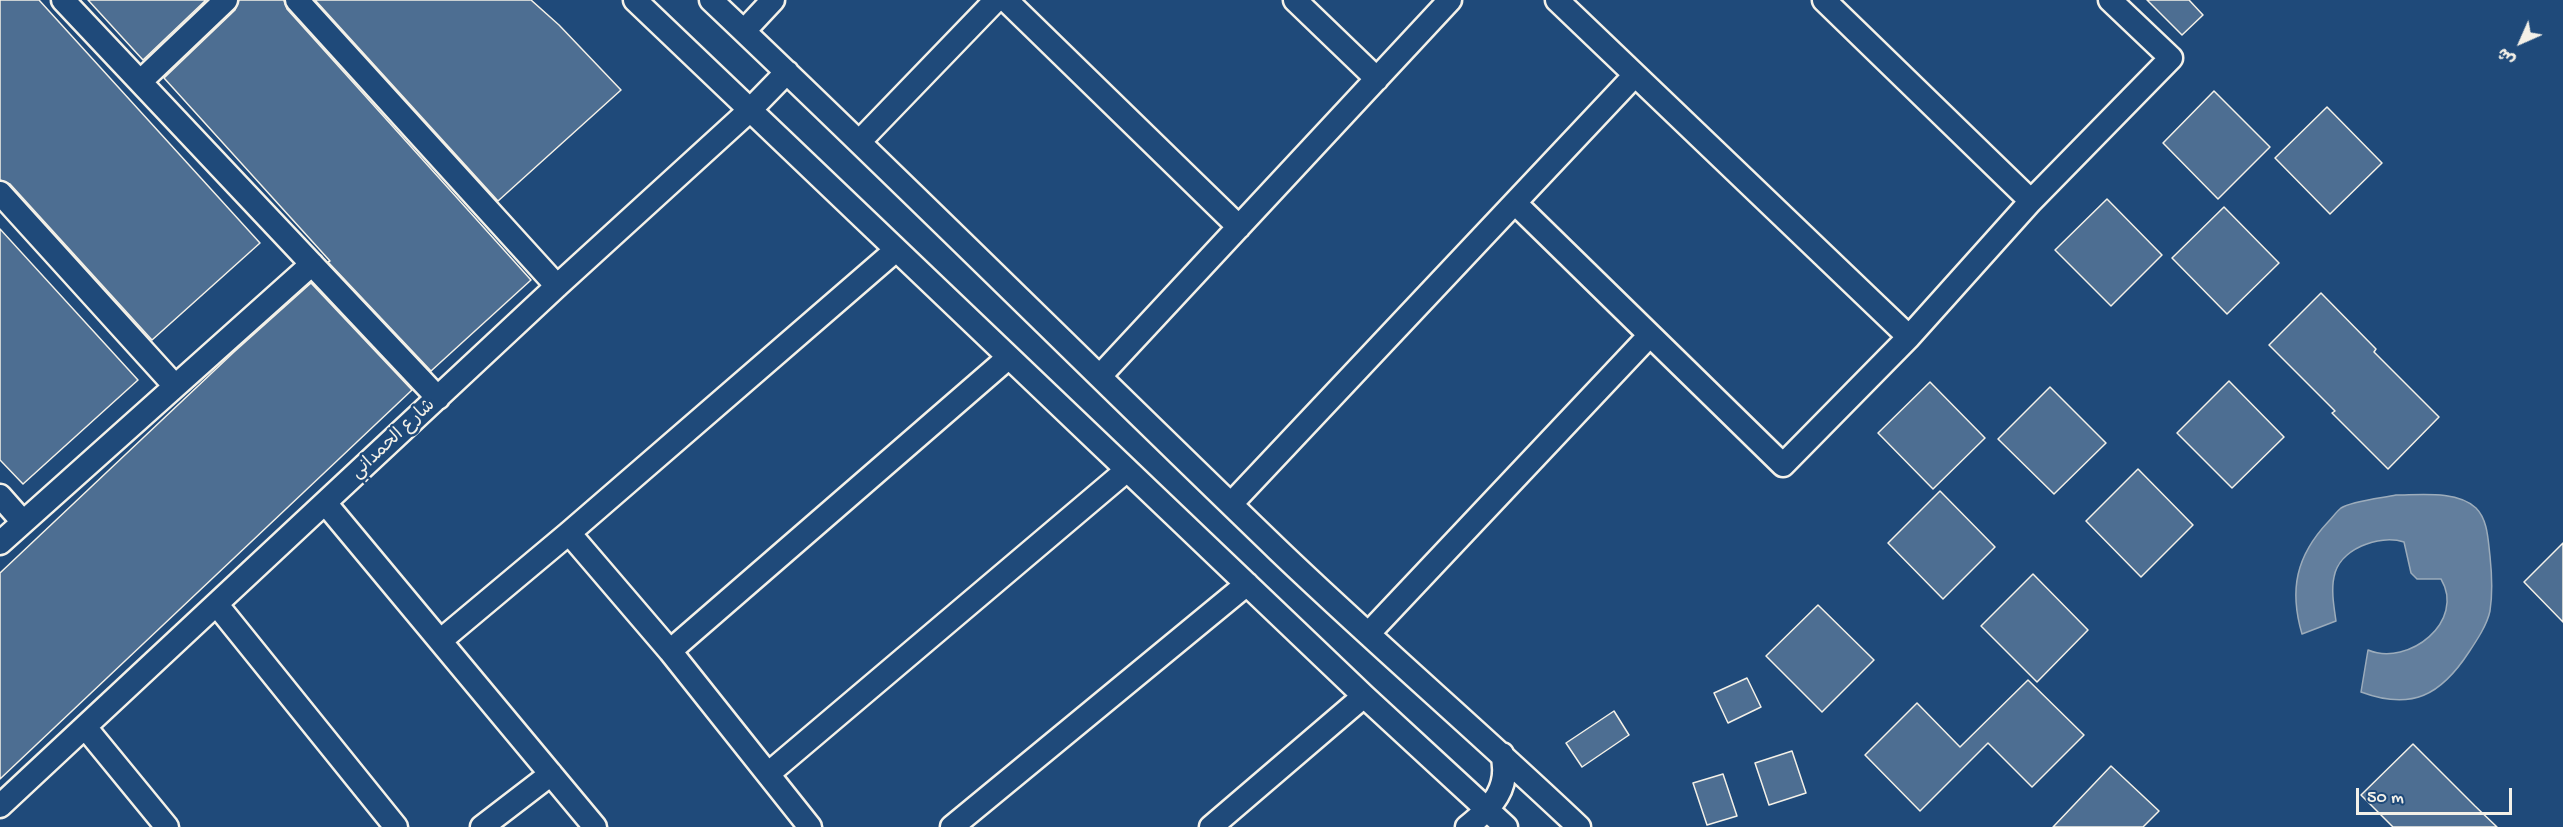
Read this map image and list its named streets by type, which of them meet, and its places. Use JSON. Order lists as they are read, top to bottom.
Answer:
{
  "streets": {
    "street": ["شارع الحمداني"]
  },
  "scale_bar": "50 m",
  "north": "bottom left"
}
